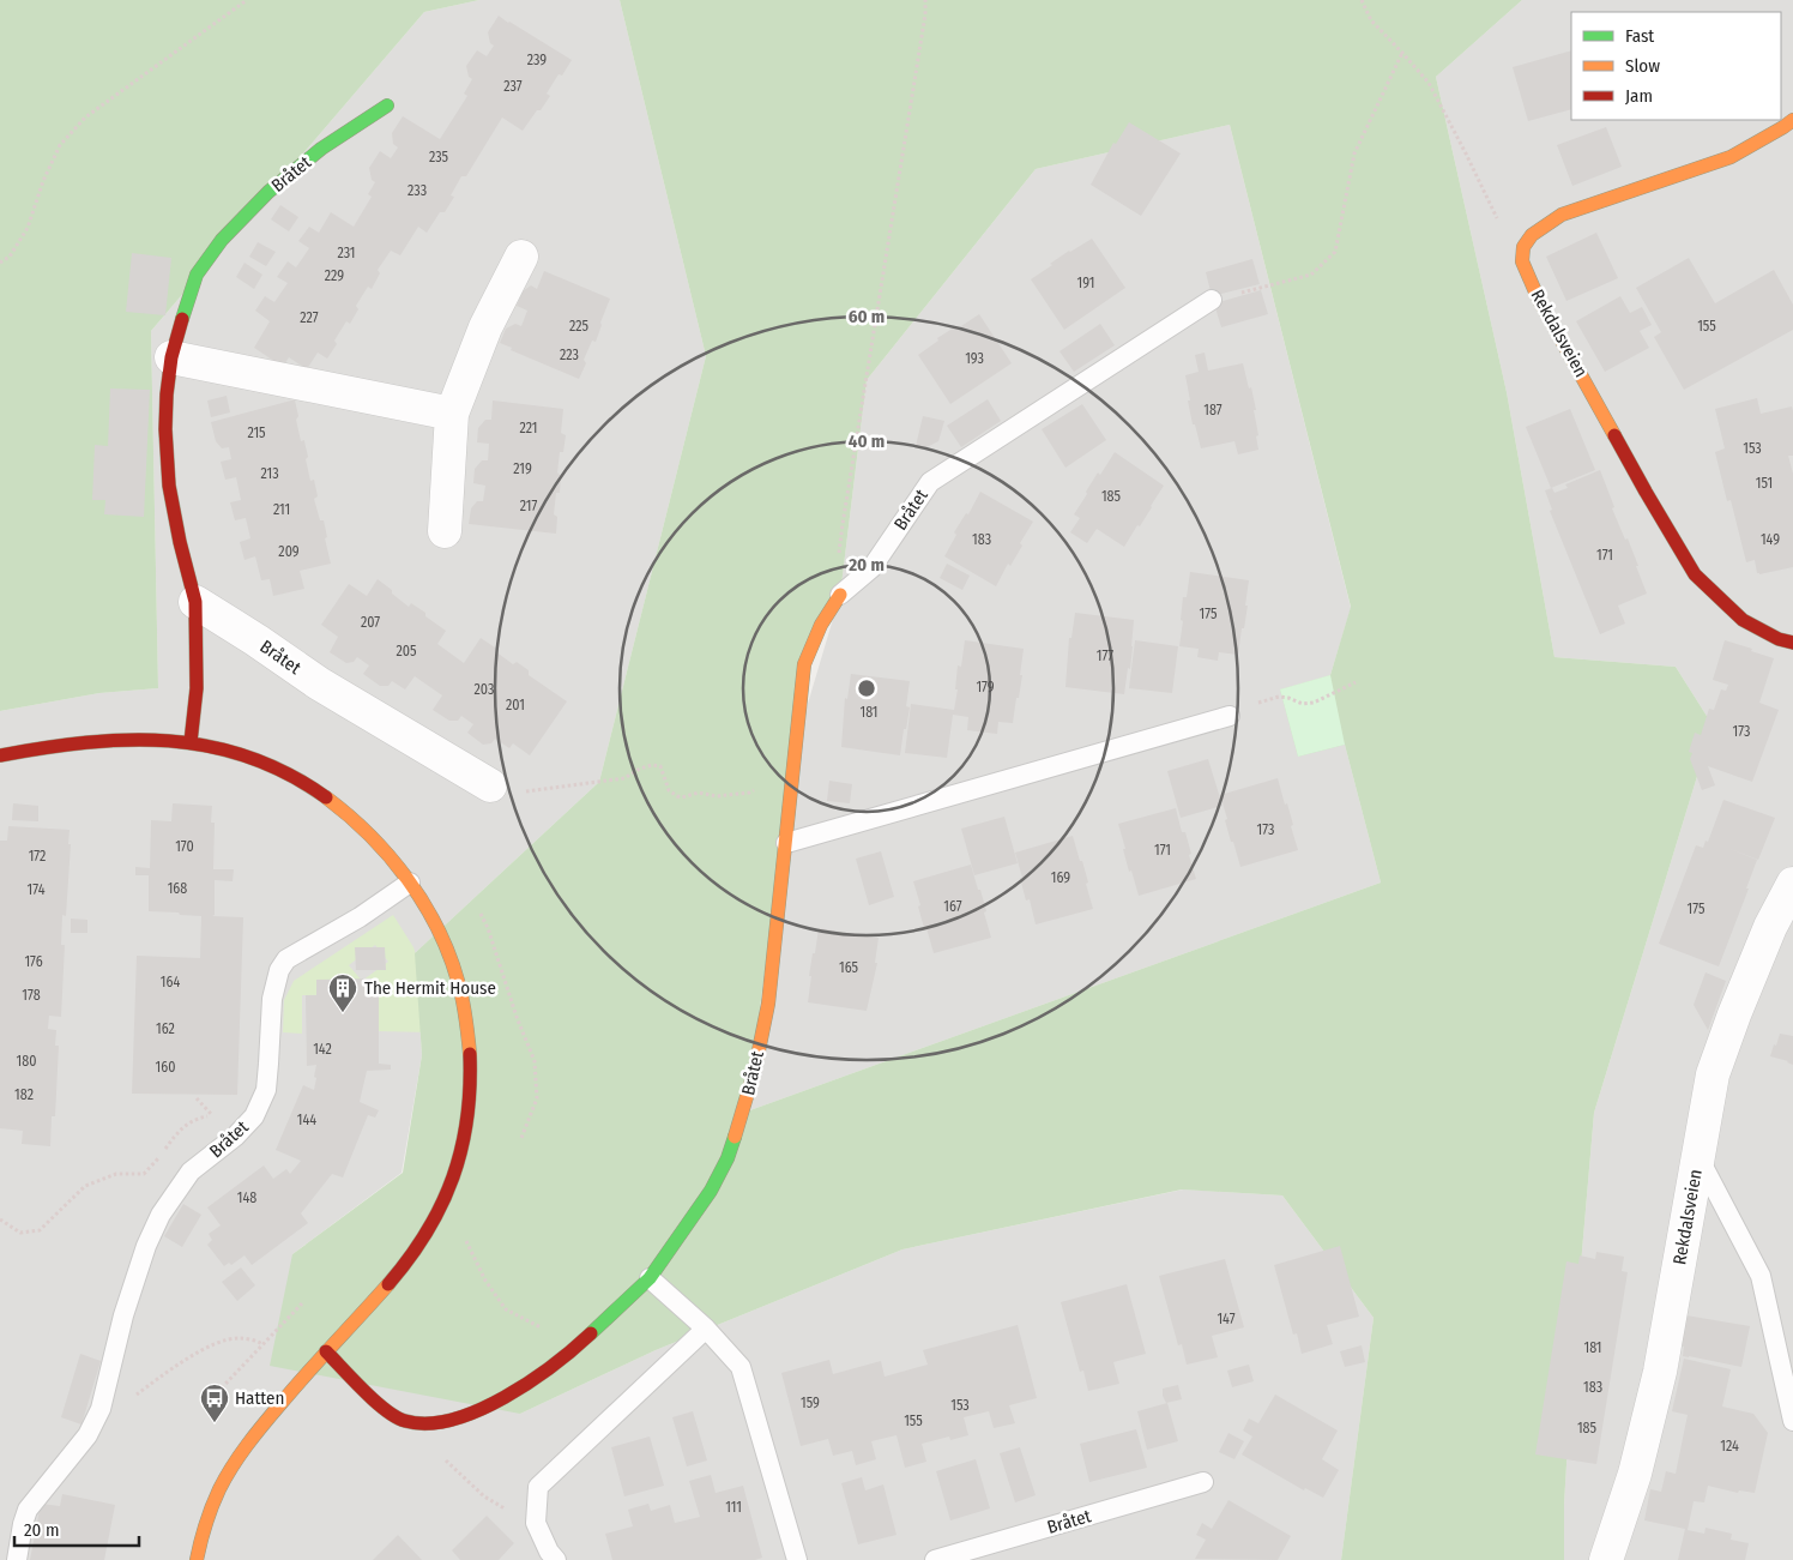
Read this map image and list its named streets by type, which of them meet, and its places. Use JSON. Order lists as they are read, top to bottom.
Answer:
{
  "streets": {
    "street": ["Bråtet", "Rekdalsveien"]
  },
  "places": {
    "building": ["The Hermit House"],
    "bus stop": ["Hatten"]
  },
  "house_numbers": [
    "239",
    "237",
    "235",
    "233",
    "231",
    "229",
    "191",
    "227",
    "225",
    "155",
    "223",
    "193",
    "187",
    "221",
    "215",
    "153",
    "219",
    "213",
    "151",
    "185",
    "217",
    "211",
    "183",
    "149",
    "209",
    "171",
    "175",
    "207",
    "205",
    "177",
    "179",
    "203",
    "201",
    "181",
    "173",
    "173",
    "170",
    "171",
    "172",
    "169",
    "168",
    "174",
    "167",
    "175",
    "176",
    "165",
    "164",
    "178",
    "162",
    "142",
    "180",
    "160",
    "182",
    "144",
    "148",
    "147",
    "181",
    "183",
    "159",
    "153",
    "155",
    "185",
    "124",
    "111"
  ],
  "legend": ["Fast", "Slow", "Jam"],
  "scale_bar": "20 m",
  "rings": ["60 m", "40 m", "20 m"]
}
